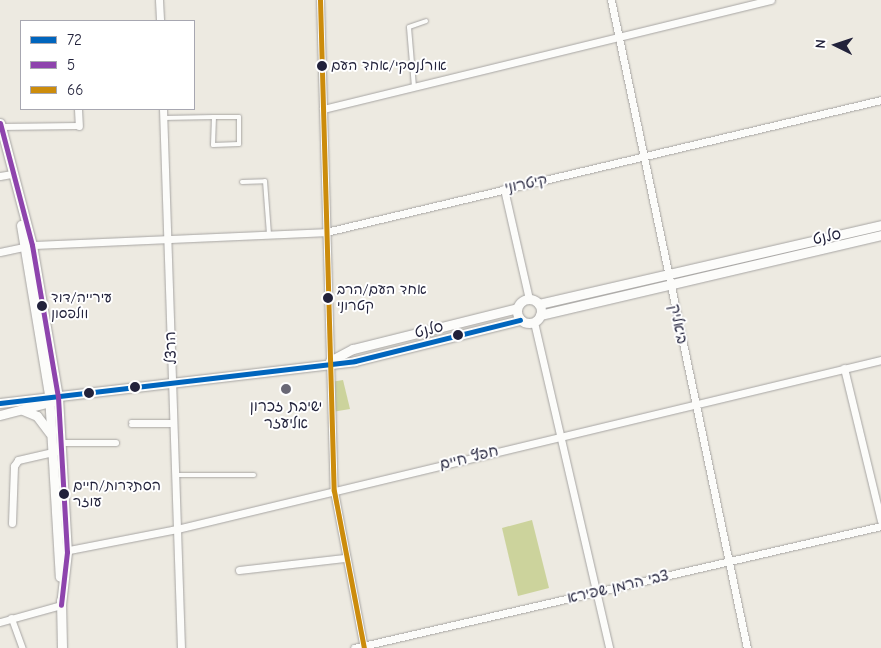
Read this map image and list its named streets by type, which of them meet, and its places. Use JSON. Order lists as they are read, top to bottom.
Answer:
{
  "streets": {
    "street": [
      "קיטרוני",
      "סלנט",
      "ביאליק",
      "הרצל",
      "חפץ חיים",
      "צבי הרמן שפירא"
    ]
  },
  "crossings": [
    ["קיטרוני", "ביאליק"],
    ["קיטרוני", "הרצל"],
    ["סלנט", "ביאליק"],
    ["ביאליק", "חפץ חיים"],
    ["ביאליק", "צבי הרמן שפירא"],
    ["הרצל", "חפץ חיים"]
  ],
  "places": [
    "אורלנסקי/אחד העם",
    "אחד העם/הרב קטרוני",
    "עירייה/דוד וולפסון",
    "ישיבת זכרון אליעזר",
    "הסתדרות/חיים עוזר"
  ],
  "lines": ["transit line 66", "transit line 5", "transit line 72"],
  "legend": ["72", "5", "66"],
  "north": "left"
}
